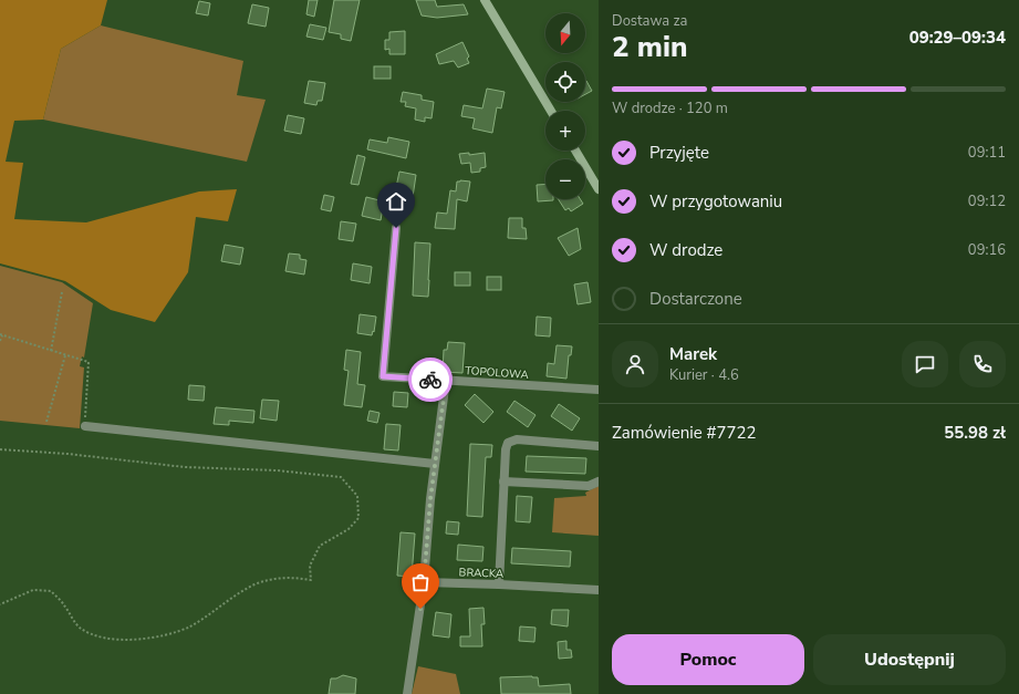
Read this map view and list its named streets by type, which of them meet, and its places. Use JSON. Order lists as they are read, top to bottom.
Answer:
{
  "streets": {
    "street": ["TOPOLOWA", "BRACKA"]
  },
  "north": "bottom",
  "page": {
    "heading": ["2 min", "Dostawa za", "09:29–09:34"],
    "panel": [
      "Marek",
      "Kurier · 4.6",
      "Zamówienie #7722",
      "55.98 zł"
    ],
    "map_buttons": ["+", "−"],
    "bar": "W drodze · 120 m",
    "list": [
      ["Przyjęte", "09:11"],
      ["W przygotowaniu", "09:12"],
      ["W drodze", "09:16"],
      "Dostarczone"
    ],
    "buttons": ["Pomoc", "Udostępnij"]
  }
}
